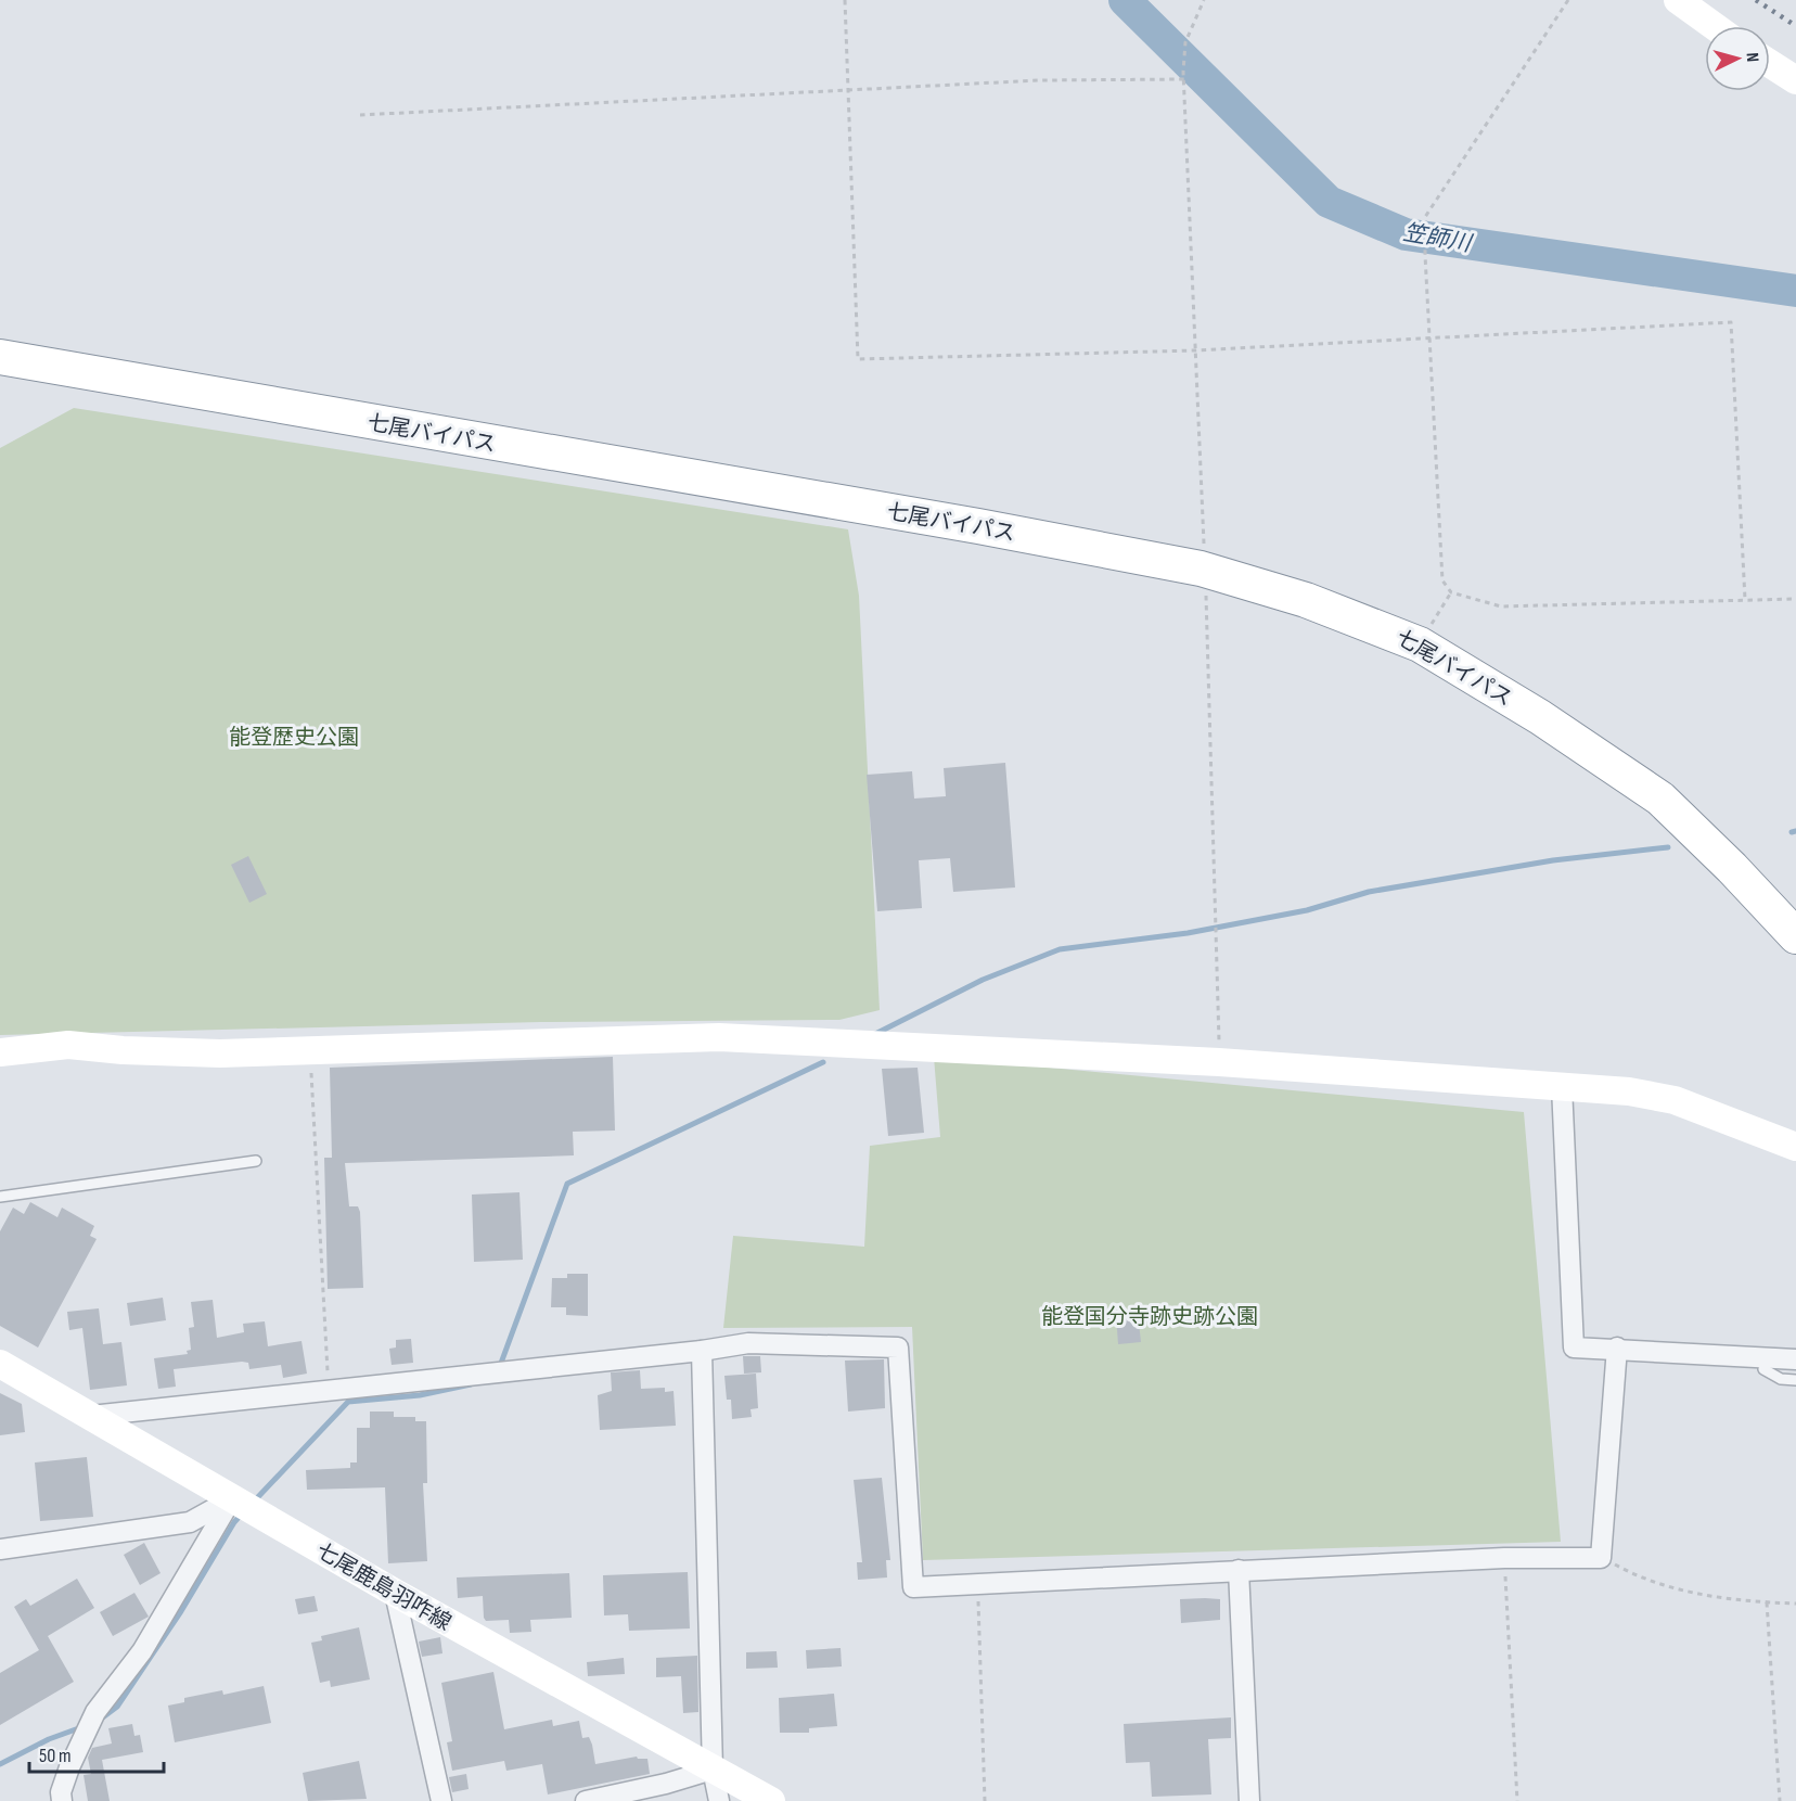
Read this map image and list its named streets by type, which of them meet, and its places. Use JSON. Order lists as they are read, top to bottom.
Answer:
{
  "streets": {
    "highway": ["七尾バイパス"],
    "street": ["七尾鹿島羽咋線"]
  },
  "water": ["笠師川"],
  "parks": ["能登歴史公園", "能登国分寺跡史跡公園"],
  "scale_bar": "50 m",
  "north": "right"
}
